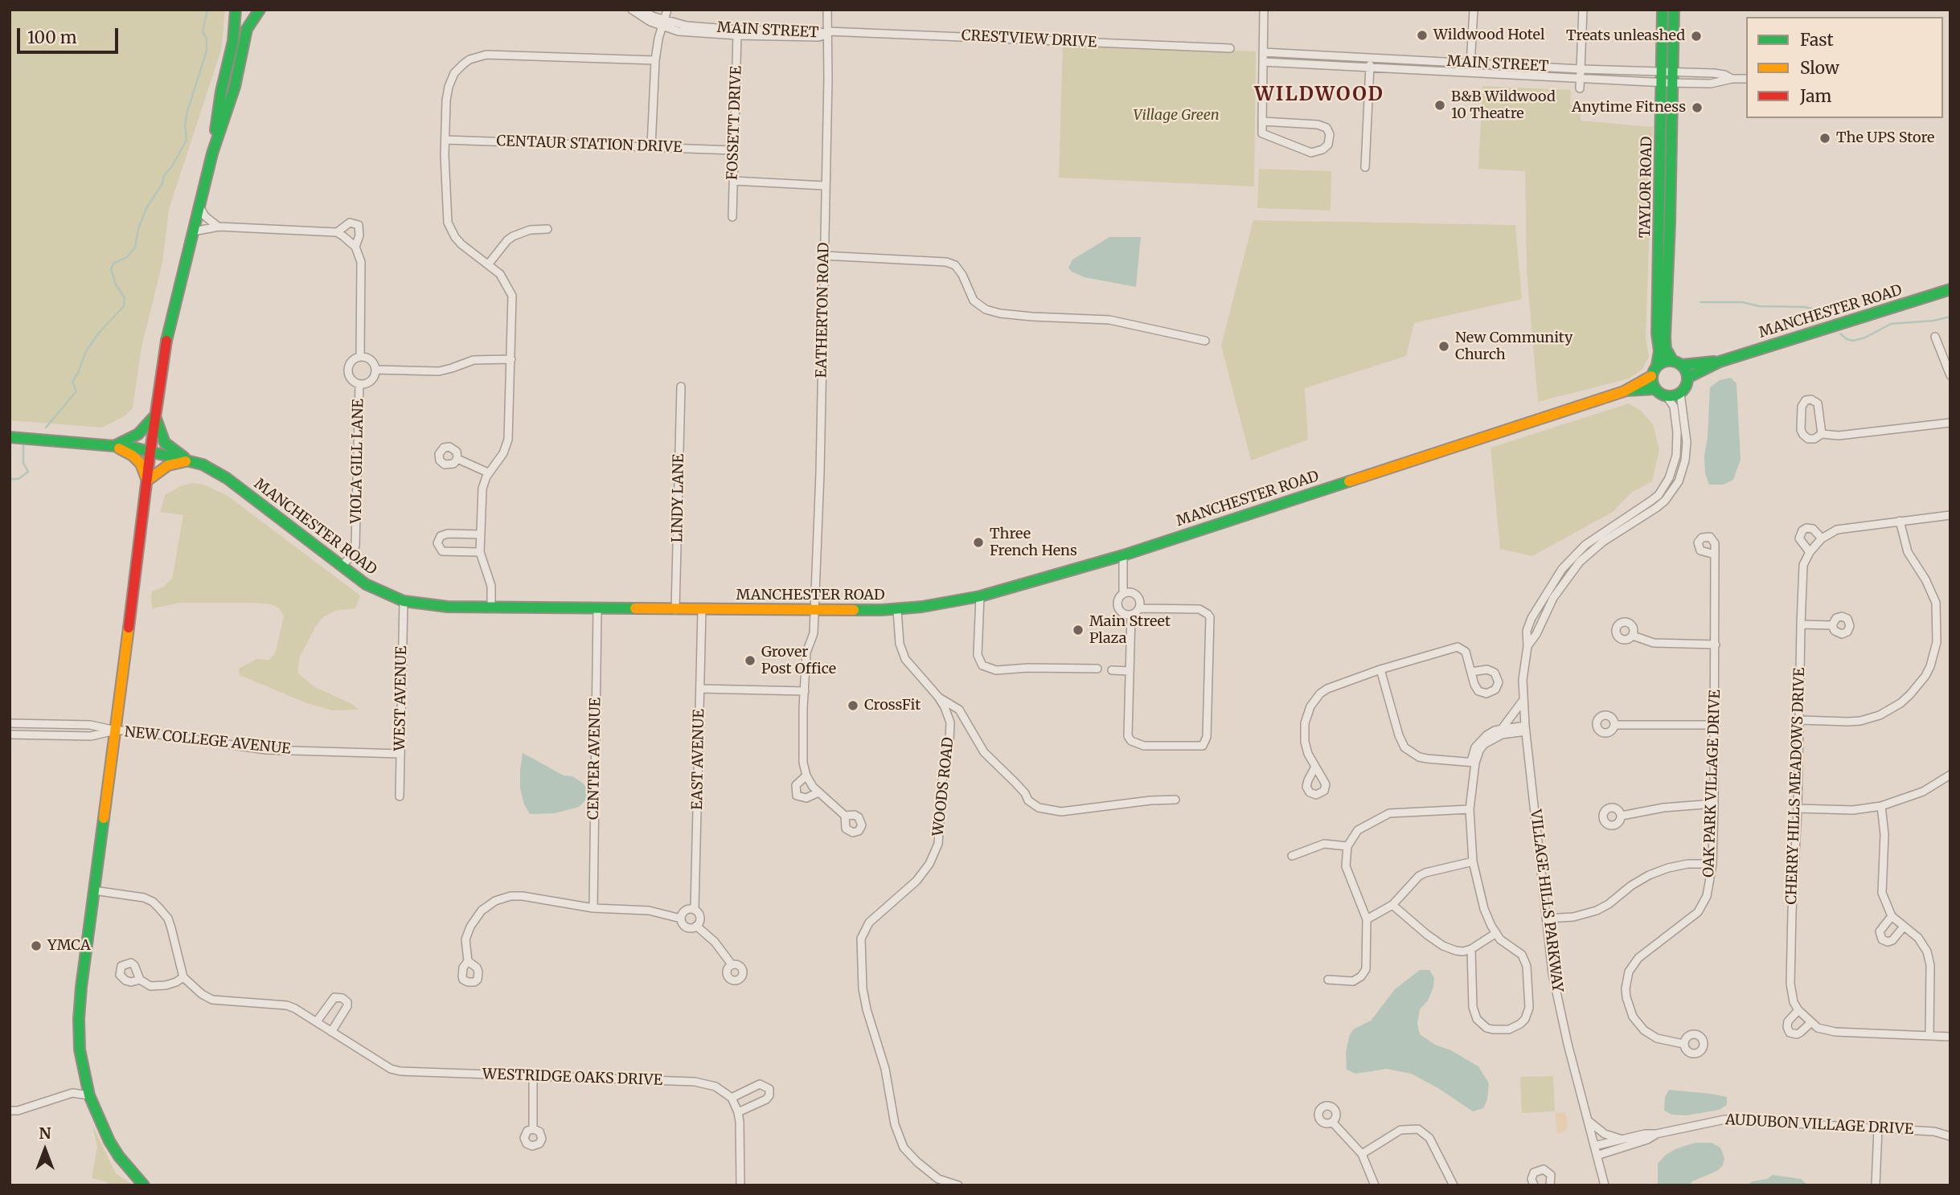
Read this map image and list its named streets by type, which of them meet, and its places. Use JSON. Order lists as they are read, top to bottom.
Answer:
{
  "streets": {
    "street": [
      "MAIN STREET",
      "CRESTVIEW DRIVE",
      "FOSSETT DRIVE",
      "CENTAUR STATION DRIVE",
      "TAYLOR ROAD",
      "EATHERTON ROAD",
      "MANCHESTER ROAD",
      "VIOLA GILL LANE",
      "LINDY LANE",
      "WEST AVENUE",
      "NEW COLLEGE AVENUE",
      "CENTER AVENUE",
      "EAST AVENUE",
      "OAK PARK VILLAGE DRIVE",
      "CHERRY HILLS MEADOWS DRIVE",
      "WOODS ROAD",
      "VILLAGE HILLS PARKWAY",
      "WESTRIDGE OAKS DRIVE",
      "AUDUBON VILLAGE DRIVE"
    ]
  },
  "crossings": [
    ["MAIN STREET", "CRESTVIEW DRIVE"],
    ["MAIN STREET", "FOSSETT DRIVE"],
    ["MAIN STREET", "TAYLOR ROAD"],
    ["MAIN STREET", "EATHERTON ROAD"],
    ["CRESTVIEW DRIVE", "EATHERTON ROAD"],
    ["FOSSETT DRIVE", "CENTAUR STATION DRIVE"],
    ["TAYLOR ROAD", "MANCHESTER ROAD"],
    ["TAYLOR ROAD", "VILLAGE HILLS PARKWAY"],
    ["EATHERTON ROAD", "MANCHESTER ROAD"],
    ["MANCHESTER ROAD", "VIOLA GILL LANE"],
    ["MANCHESTER ROAD", "LINDY LANE"],
    ["MANCHESTER ROAD", "WEST AVENUE"],
    ["MANCHESTER ROAD", "CENTER AVENUE"],
    ["MANCHESTER ROAD", "EAST AVENUE"],
    ["MANCHESTER ROAD", "WOODS ROAD"],
    ["MANCHESTER ROAD", "VILLAGE HILLS PARKWAY"],
    ["WEST AVENUE", "NEW COLLEGE AVENUE"],
    ["VILLAGE HILLS PARKWAY", "AUDUBON VILLAGE DRIVE"]
  ],
  "districts": ["WILDWOOD"],
  "parks": ["Village Green"],
  "places": [
    "Wildwood Hotel",
    "Treats unleashed",
    "B&B Wildwood 10 Theatre",
    "Anytime Fitness",
    "The UPS Store",
    "New Community Church",
    "Three French Hens",
    "Main Street Plaza",
    "Grover Post Office",
    "CrossFit",
    "YMCA"
  ],
  "legend": ["Fast", "Slow", "Jam"],
  "scale_bar": "100 m",
  "north": "top"
}
